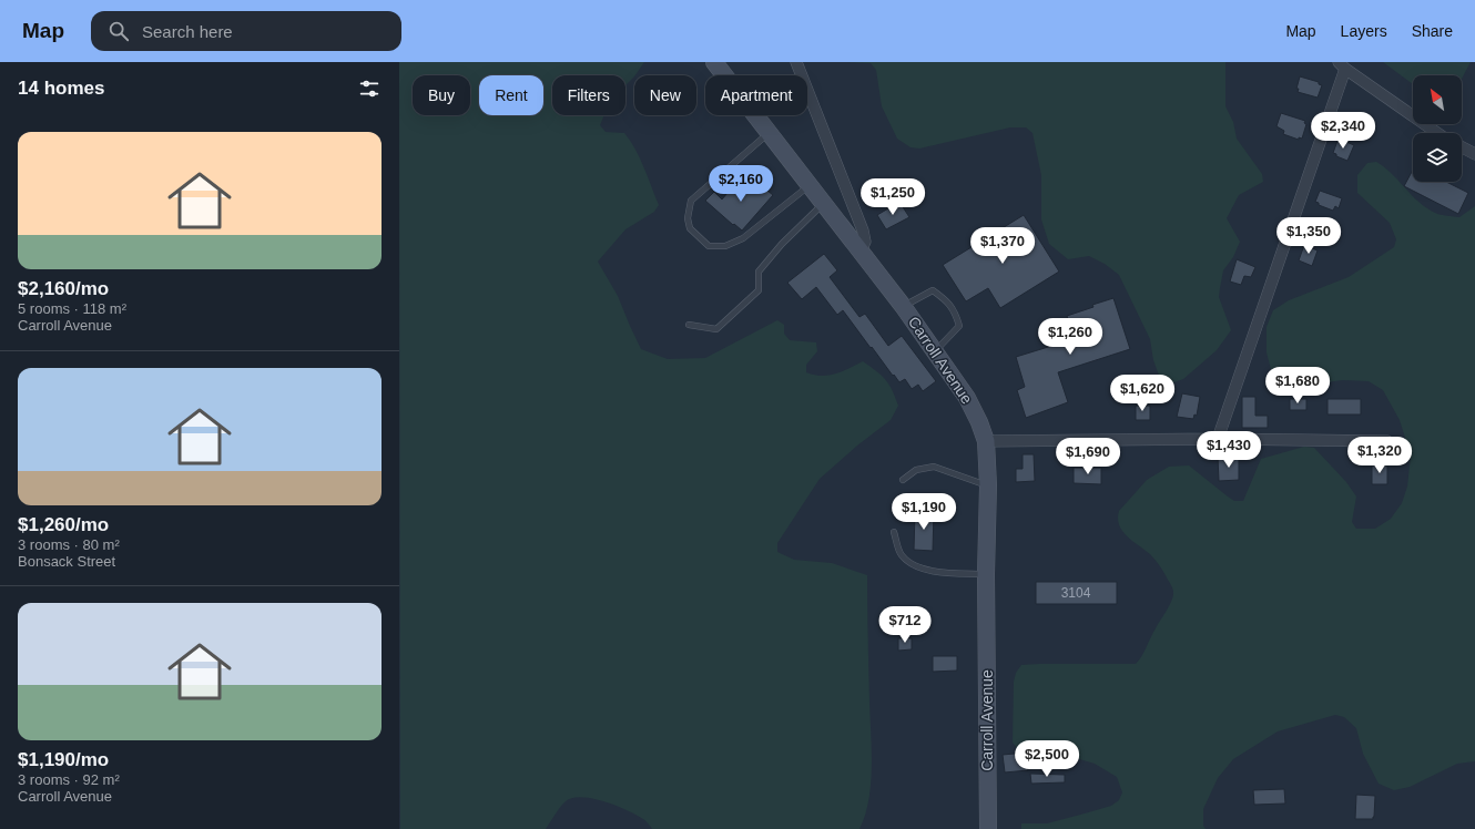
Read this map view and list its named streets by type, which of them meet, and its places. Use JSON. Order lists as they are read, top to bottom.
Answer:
{
  "streets": {
    "street": ["Carroll Avenue"]
  },
  "house_numbers": ["3104"],
  "north": "top left",
  "page": {
    "header": "Map",
    "search": "Search here",
    "nav": ["Map", "Layers", "Share"],
    "heading": "14 homes",
    "chip": [
      "Buy",
      "Rent",
      "Filters",
      "New",
      "Apartment"
    ],
    "price": [
      "$2,340",
      "$2,160",
      "$1,250",
      "$1,350",
      "$1,370",
      "$1,260",
      "$1,680",
      "$1,620",
      "$1,430",
      "$1,320",
      "$1,690",
      "$1,190",
      "$712",
      "$2,500"
    ],
    "list": [
      {
        "name": "$2,160/mo",
        "note": "5 rooms · 118 m² · Carroll Avenue"
      },
      {
        "name": "$1,260/mo",
        "note": "3 rooms · 80 m² · Bonsack Street"
      },
      {
        "name": "$1,190/mo",
        "note": "3 rooms · 92 m² · Carroll Avenue"
      }
    ]
  }
}
